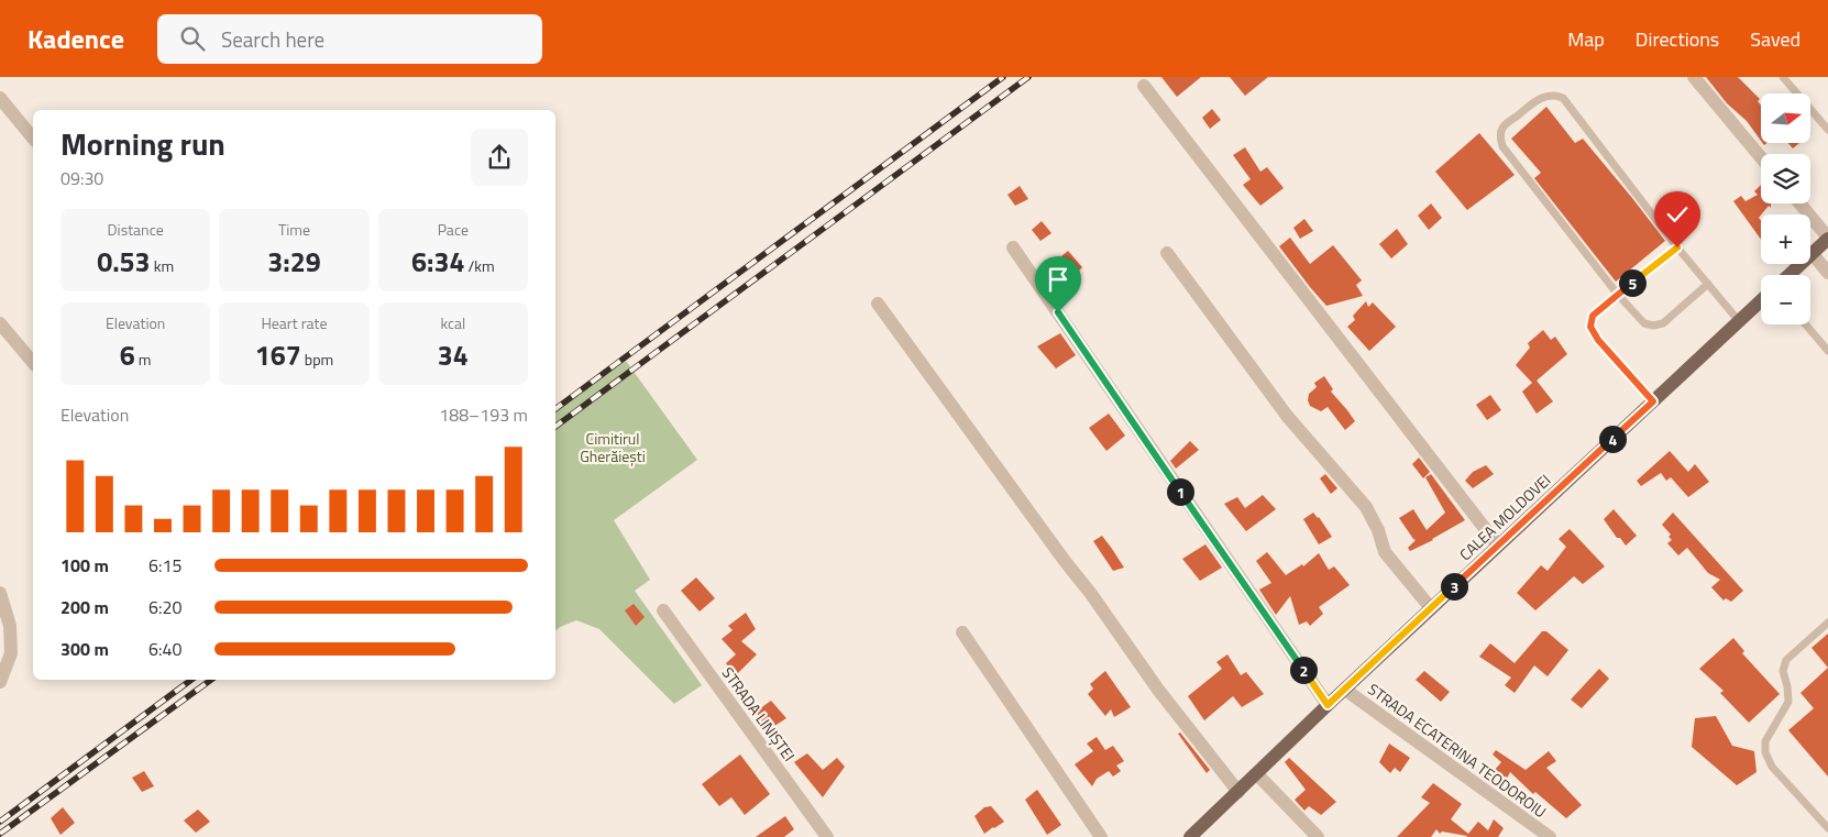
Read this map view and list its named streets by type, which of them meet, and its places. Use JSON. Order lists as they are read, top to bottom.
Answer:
{
  "streets": {
    "main road": ["CALEA MOLDOVEI"],
    "street": ["STRADA LINIȘTEI", "STRADA ECATERINA TEODOROIU"]
  },
  "crossings": [
    ["CALEA MOLDOVEI", "STRADA ECATERINA TEODOROIU"]
  ],
  "parks": ["Cimitirul Gherăiești"],
  "north": "right",
  "page": {
    "header": "Kadence",
    "search": "Search here",
    "nav": ["Map", "Directions", "Saved"],
    "map_buttons": ["+", "−"],
    "heading": ["Morning run", "09:30"],
    "stats": [
      ["Distance", "0.53 km"],
      ["Time", "3:29"],
      ["Pace", "6:34 /km"],
      ["Elevation", "6 m"],
      ["Heart rate", "167 bpm"],
      ["kcal", "34"]
    ],
    "pins": [
      "5",
      "4",
      "1",
      "3",
      "2"
    ],
    "chart": ["Elevation", "188–193 m"],
    "list": [
      {
        "name": "100 m",
        "note": "6:15"
      },
      {
        "name": "200 m",
        "note": "6:20"
      },
      {
        "name": "300 m",
        "note": "6:40"
      }
    ]
  }
}
